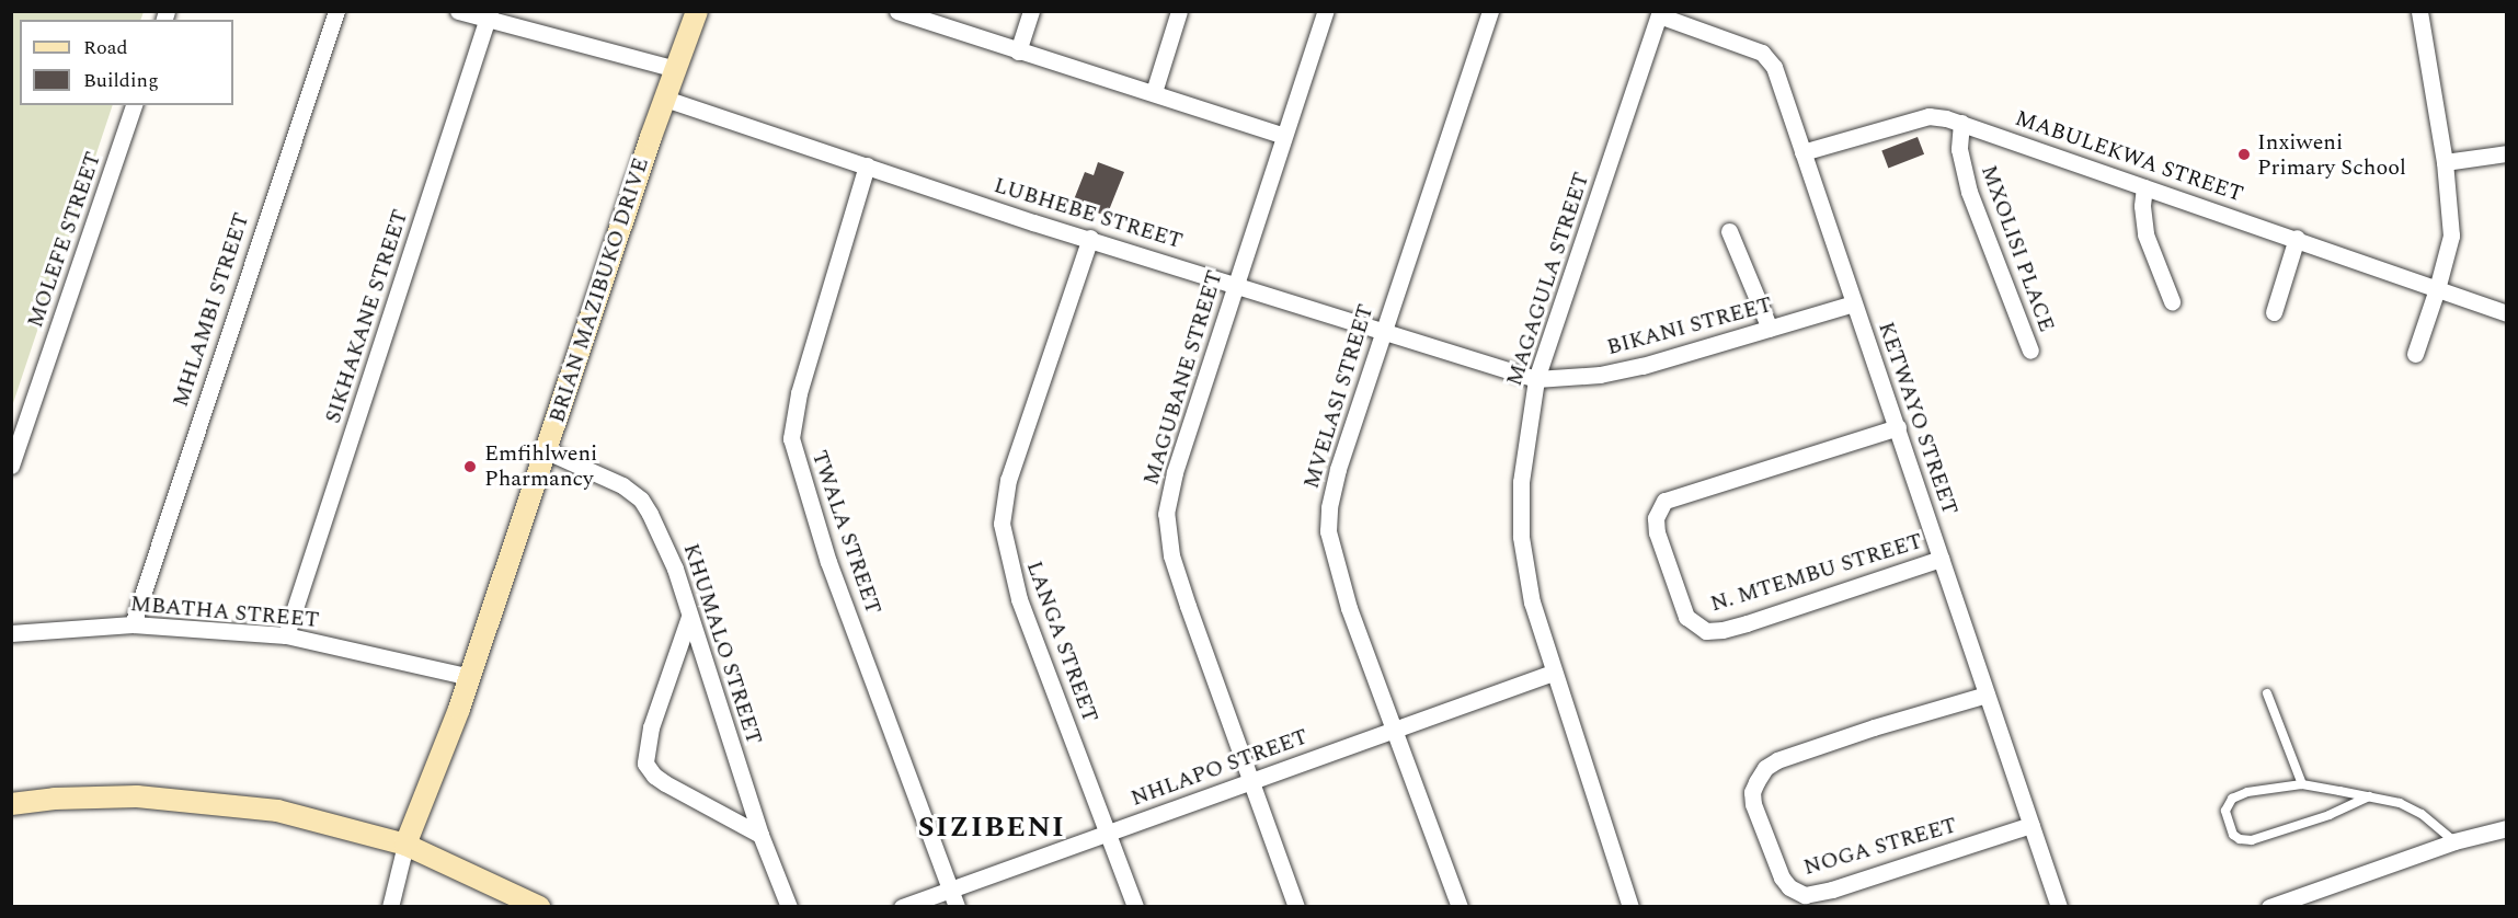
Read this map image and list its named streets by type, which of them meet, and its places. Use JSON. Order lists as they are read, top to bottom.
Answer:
{
  "streets": {
    "street": [
      "MABULEKWA STREET",
      "LUBHEBE STREET",
      "MOLEFE STREET",
      "MXOLISI PLACE",
      "MAGAGULA STREET",
      "BRIAN MAZIBUKO DRIVE",
      "MHLAMBI STREET",
      "SIKHAKANE STREET",
      "BIKANI STREET",
      "MAGUBANE STREET",
      "MVELASI STREET",
      "KETWAYO STREET",
      "TWALA STREET",
      "N. MTEMBU STREET",
      "MBATHA STREET",
      "LANGA STREET",
      "KHUMALO STREET",
      "NHLAPO STREET",
      "NOGA STREET"
    ]
  },
  "crossings": [
    ["MABULEKWA STREET", "MXOLISI PLACE"],
    ["MABULEKWA STREET", "KETWAYO STREET"],
    ["LUBHEBE STREET", "MAGAGULA STREET"],
    ["LUBHEBE STREET", "BRIAN MAZIBUKO DRIVE"],
    ["LUBHEBE STREET", "BIKANI STREET"],
    ["LUBHEBE STREET", "MAGUBANE STREET"],
    ["LUBHEBE STREET", "MVELASI STREET"],
    ["LUBHEBE STREET", "TWALA STREET"],
    ["LUBHEBE STREET", "LANGA STREET"],
    ["MAGAGULA STREET", "BIKANI STREET"],
    ["MAGAGULA STREET", "KETWAYO STREET"],
    ["MAGAGULA STREET", "NHLAPO STREET"],
    ["BRIAN MAZIBUKO DRIVE", "MBATHA STREET"],
    ["BRIAN MAZIBUKO DRIVE", "KHUMALO STREET"],
    ["MHLAMBI STREET", "MBATHA STREET"],
    ["SIKHAKANE STREET", "MBATHA STREET"],
    ["BIKANI STREET", "KETWAYO STREET"],
    ["MAGUBANE STREET", "NHLAPO STREET"],
    ["MVELASI STREET", "NHLAPO STREET"],
    ["KETWAYO STREET", "N. MTEMBU STREET"],
    ["KETWAYO STREET", "NOGA STREET"],
    ["TWALA STREET", "NHLAPO STREET"],
    ["LANGA STREET", "NHLAPO STREET"]
  ],
  "districts": ["SIZIBENI"],
  "places": ["Inxiweni Primary School", "Emfihlweni Pharmancy"],
  "legend": ["Road", "Building"]
}
